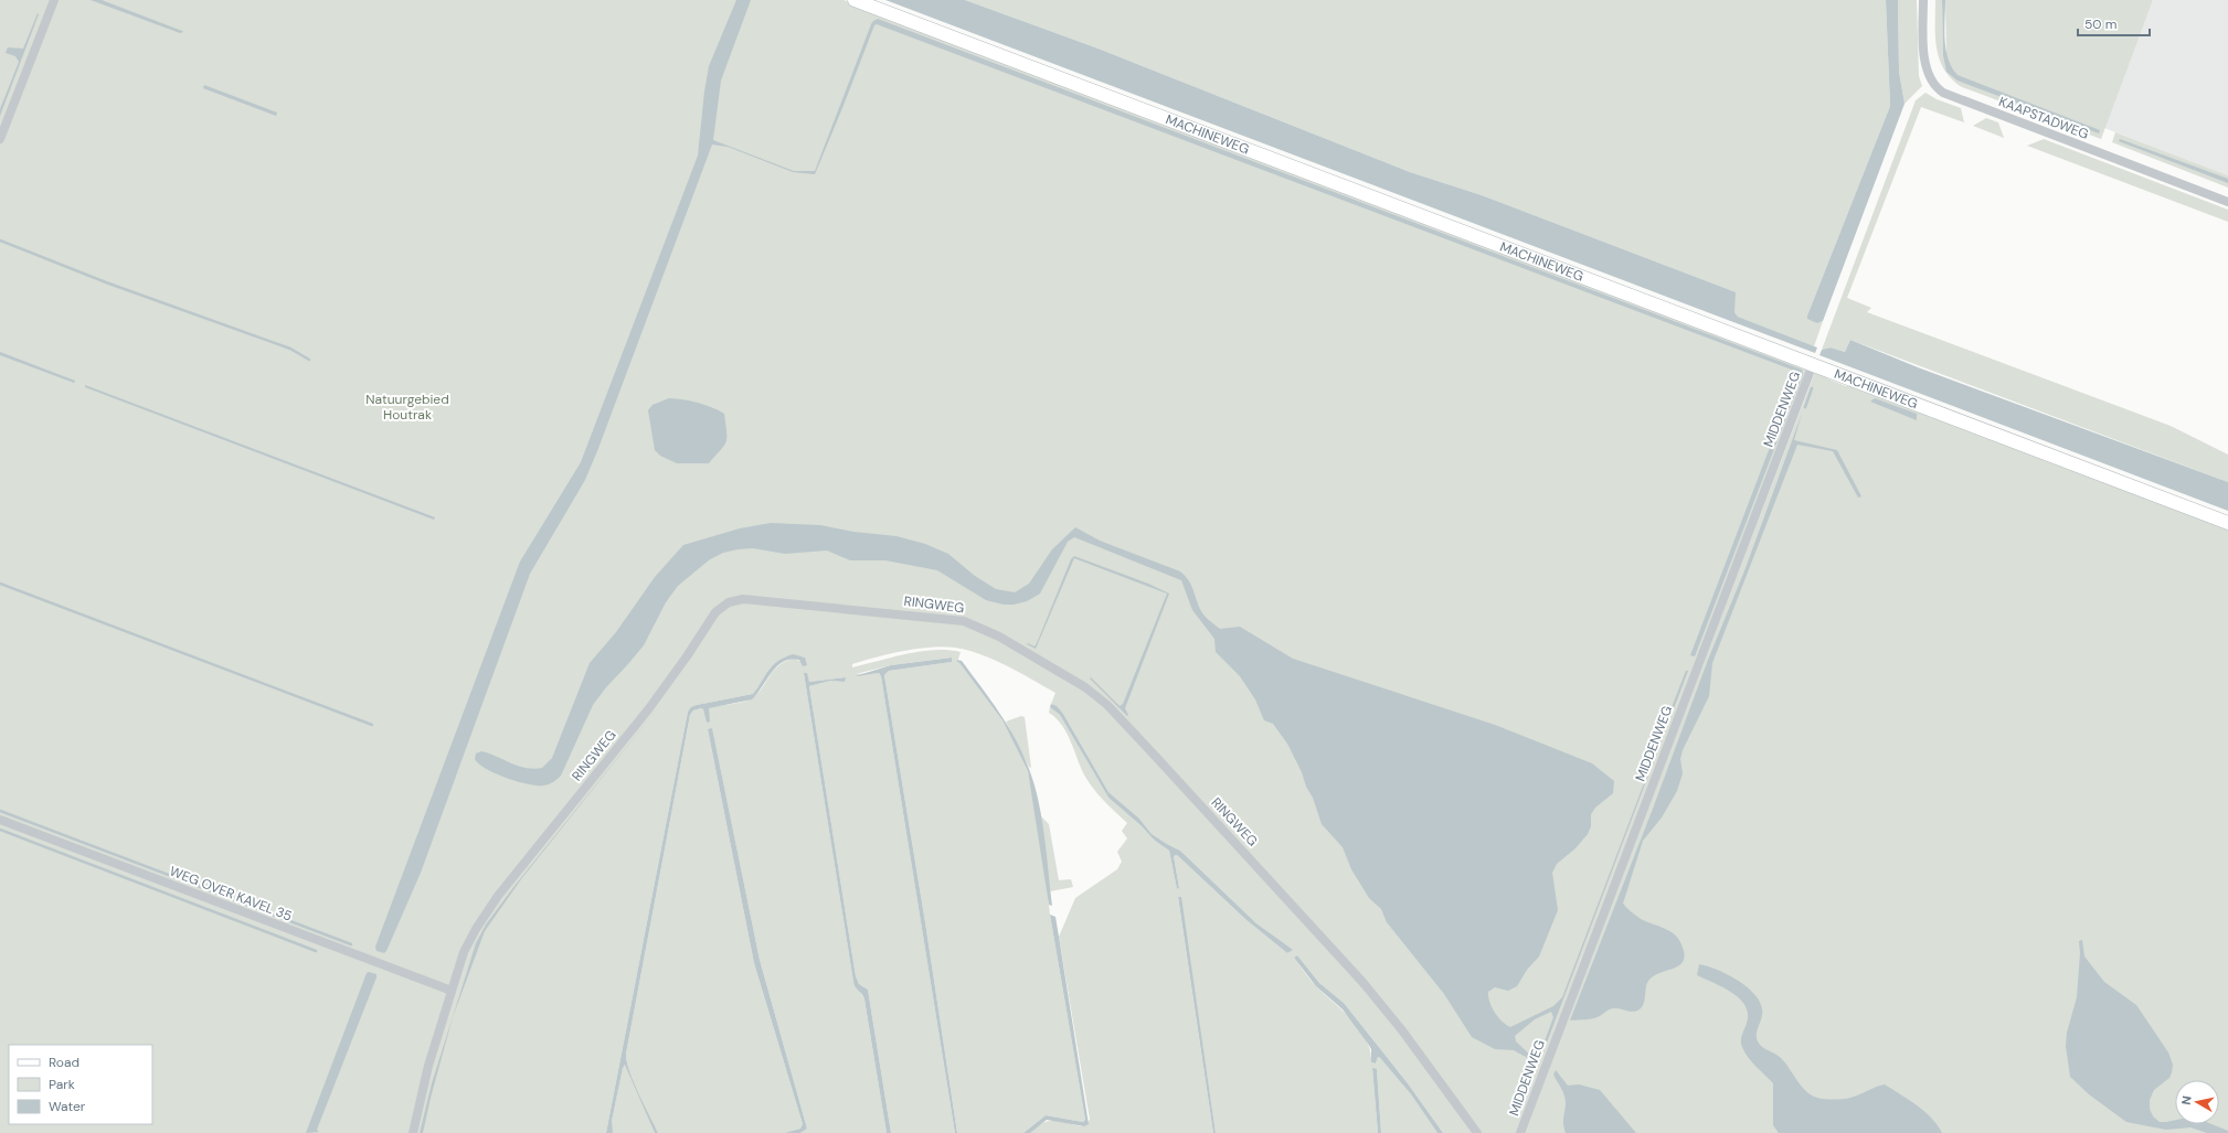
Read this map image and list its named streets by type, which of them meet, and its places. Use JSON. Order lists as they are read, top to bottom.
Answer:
{
  "streets": {
    "street": [
      "KAAPSTADWEG",
      "MACHINEWEG",
      "MIDDENWEG",
      "RINGWEG",
      "WEG OVER KAVEL 35"
    ]
  },
  "crossings": [
    ["MACHINEWEG", "MIDDENWEG"],
    ["RINGWEG", "WEG OVER KAVEL 35"]
  ],
  "parks": ["Natuurgebied Houtrak"],
  "legend": ["Road", "Park", "Water"],
  "scale_bar": "50 m",
  "north": "left"
}
